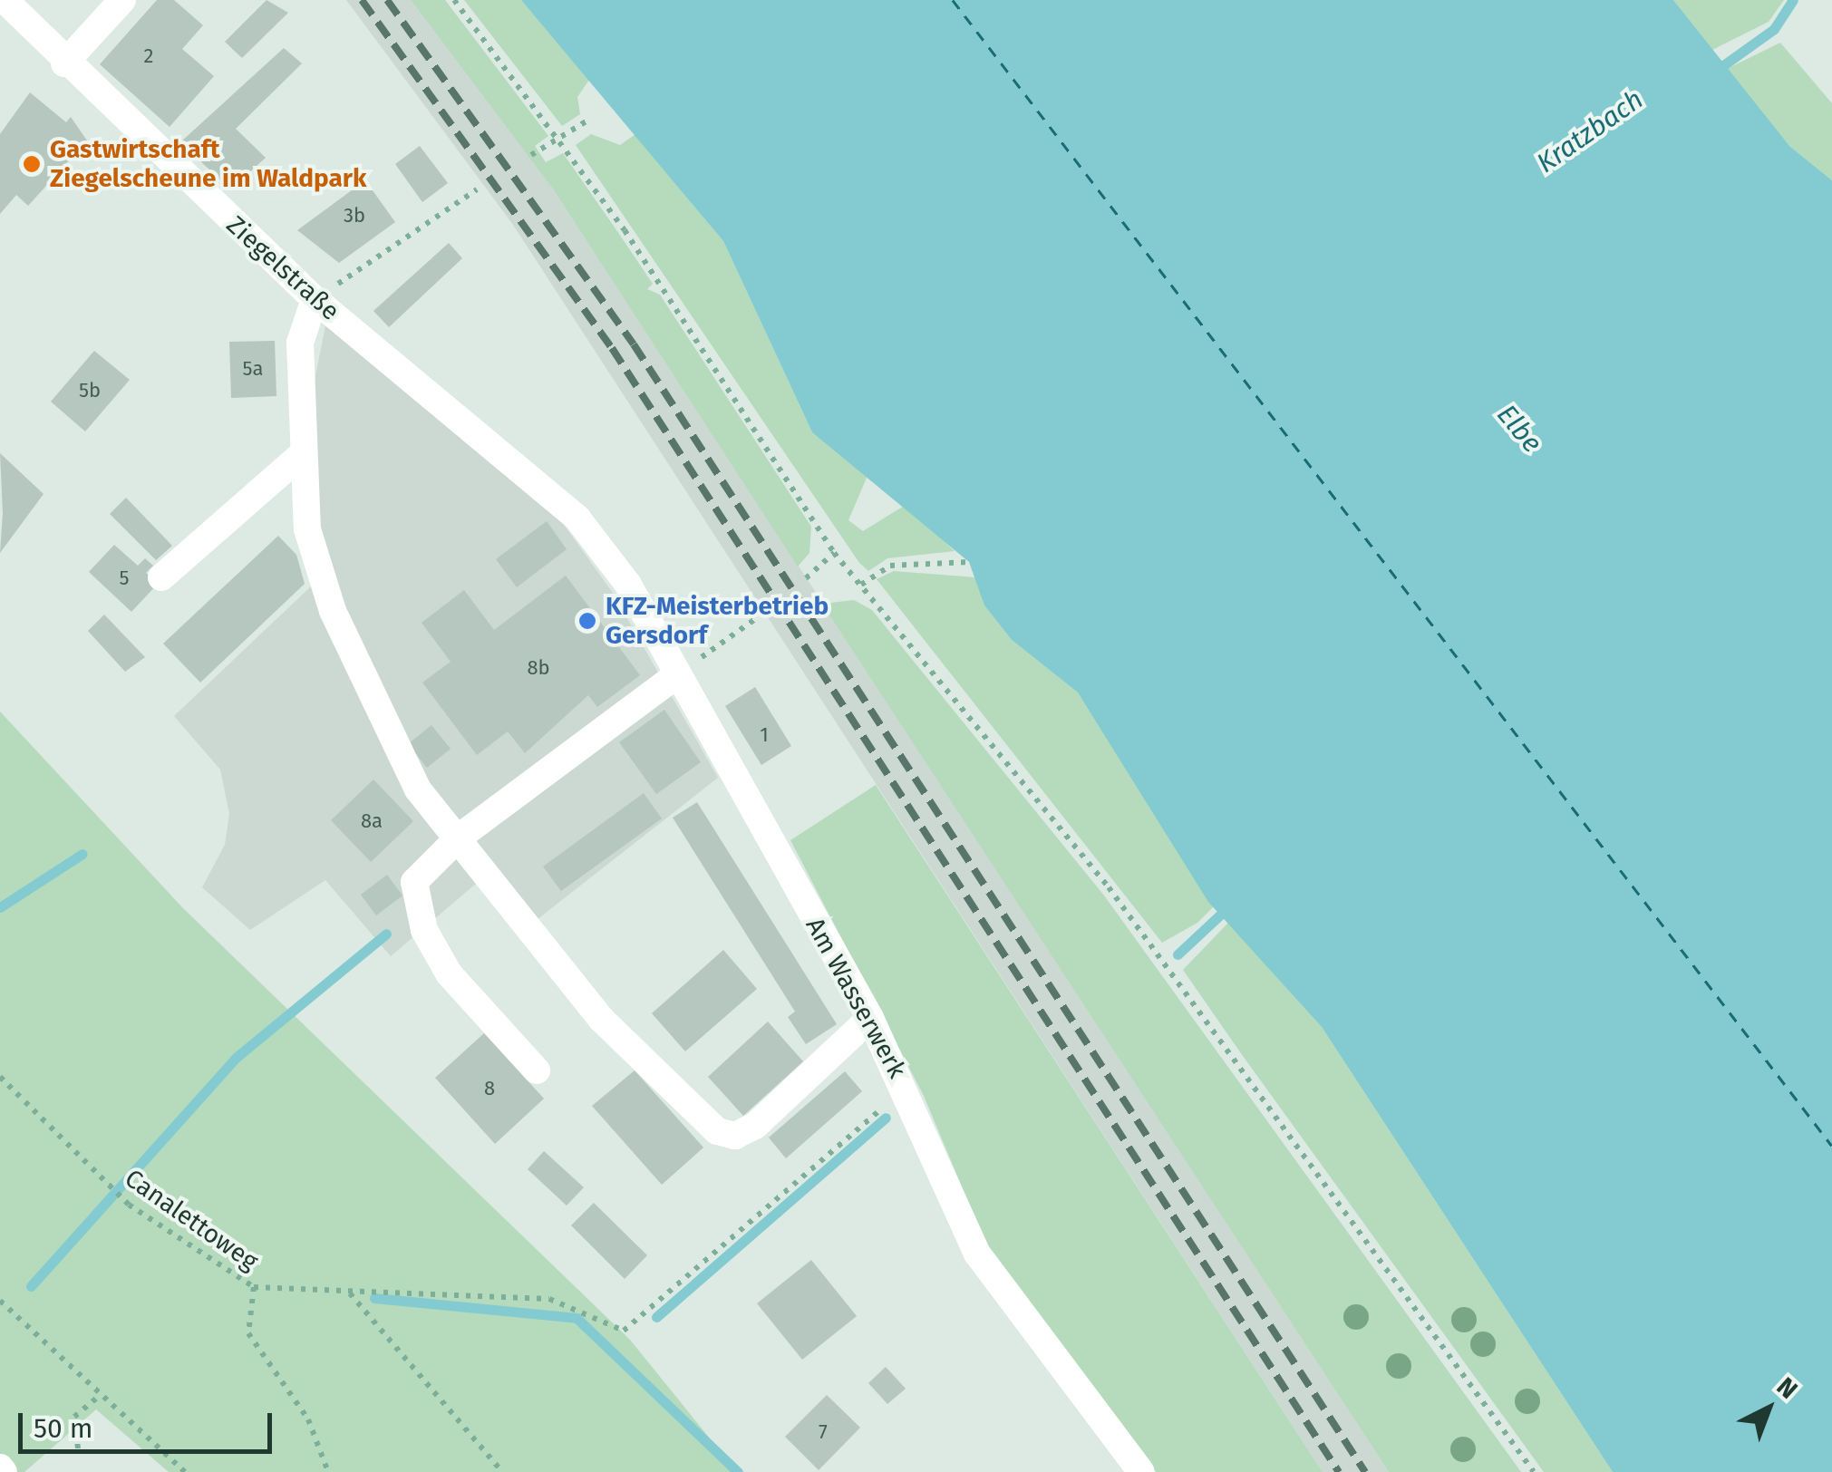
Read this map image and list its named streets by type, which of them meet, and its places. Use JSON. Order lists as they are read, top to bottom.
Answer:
{
  "streets": {
    "street": ["Ziegelstraße", "Am Wasserwerk"],
    "path": ["Canalettoweg"]
  },
  "crossings": [
    ["Ziegelstraße", "Am Wasserwerk"]
  ],
  "water": ["Kratzbach", "Elbe"],
  "places": ["Gastwirtschaft Ziegelscheune im Waldpark", "KFZ-Meisterbetrieb Gersdorf"],
  "house_numbers": [
    "2",
    "3b",
    "5a",
    "5b",
    "5",
    "8b",
    "1",
    "8a",
    "8",
    "7"
  ],
  "scale_bar": "50 m",
  "north": "top right"
}
